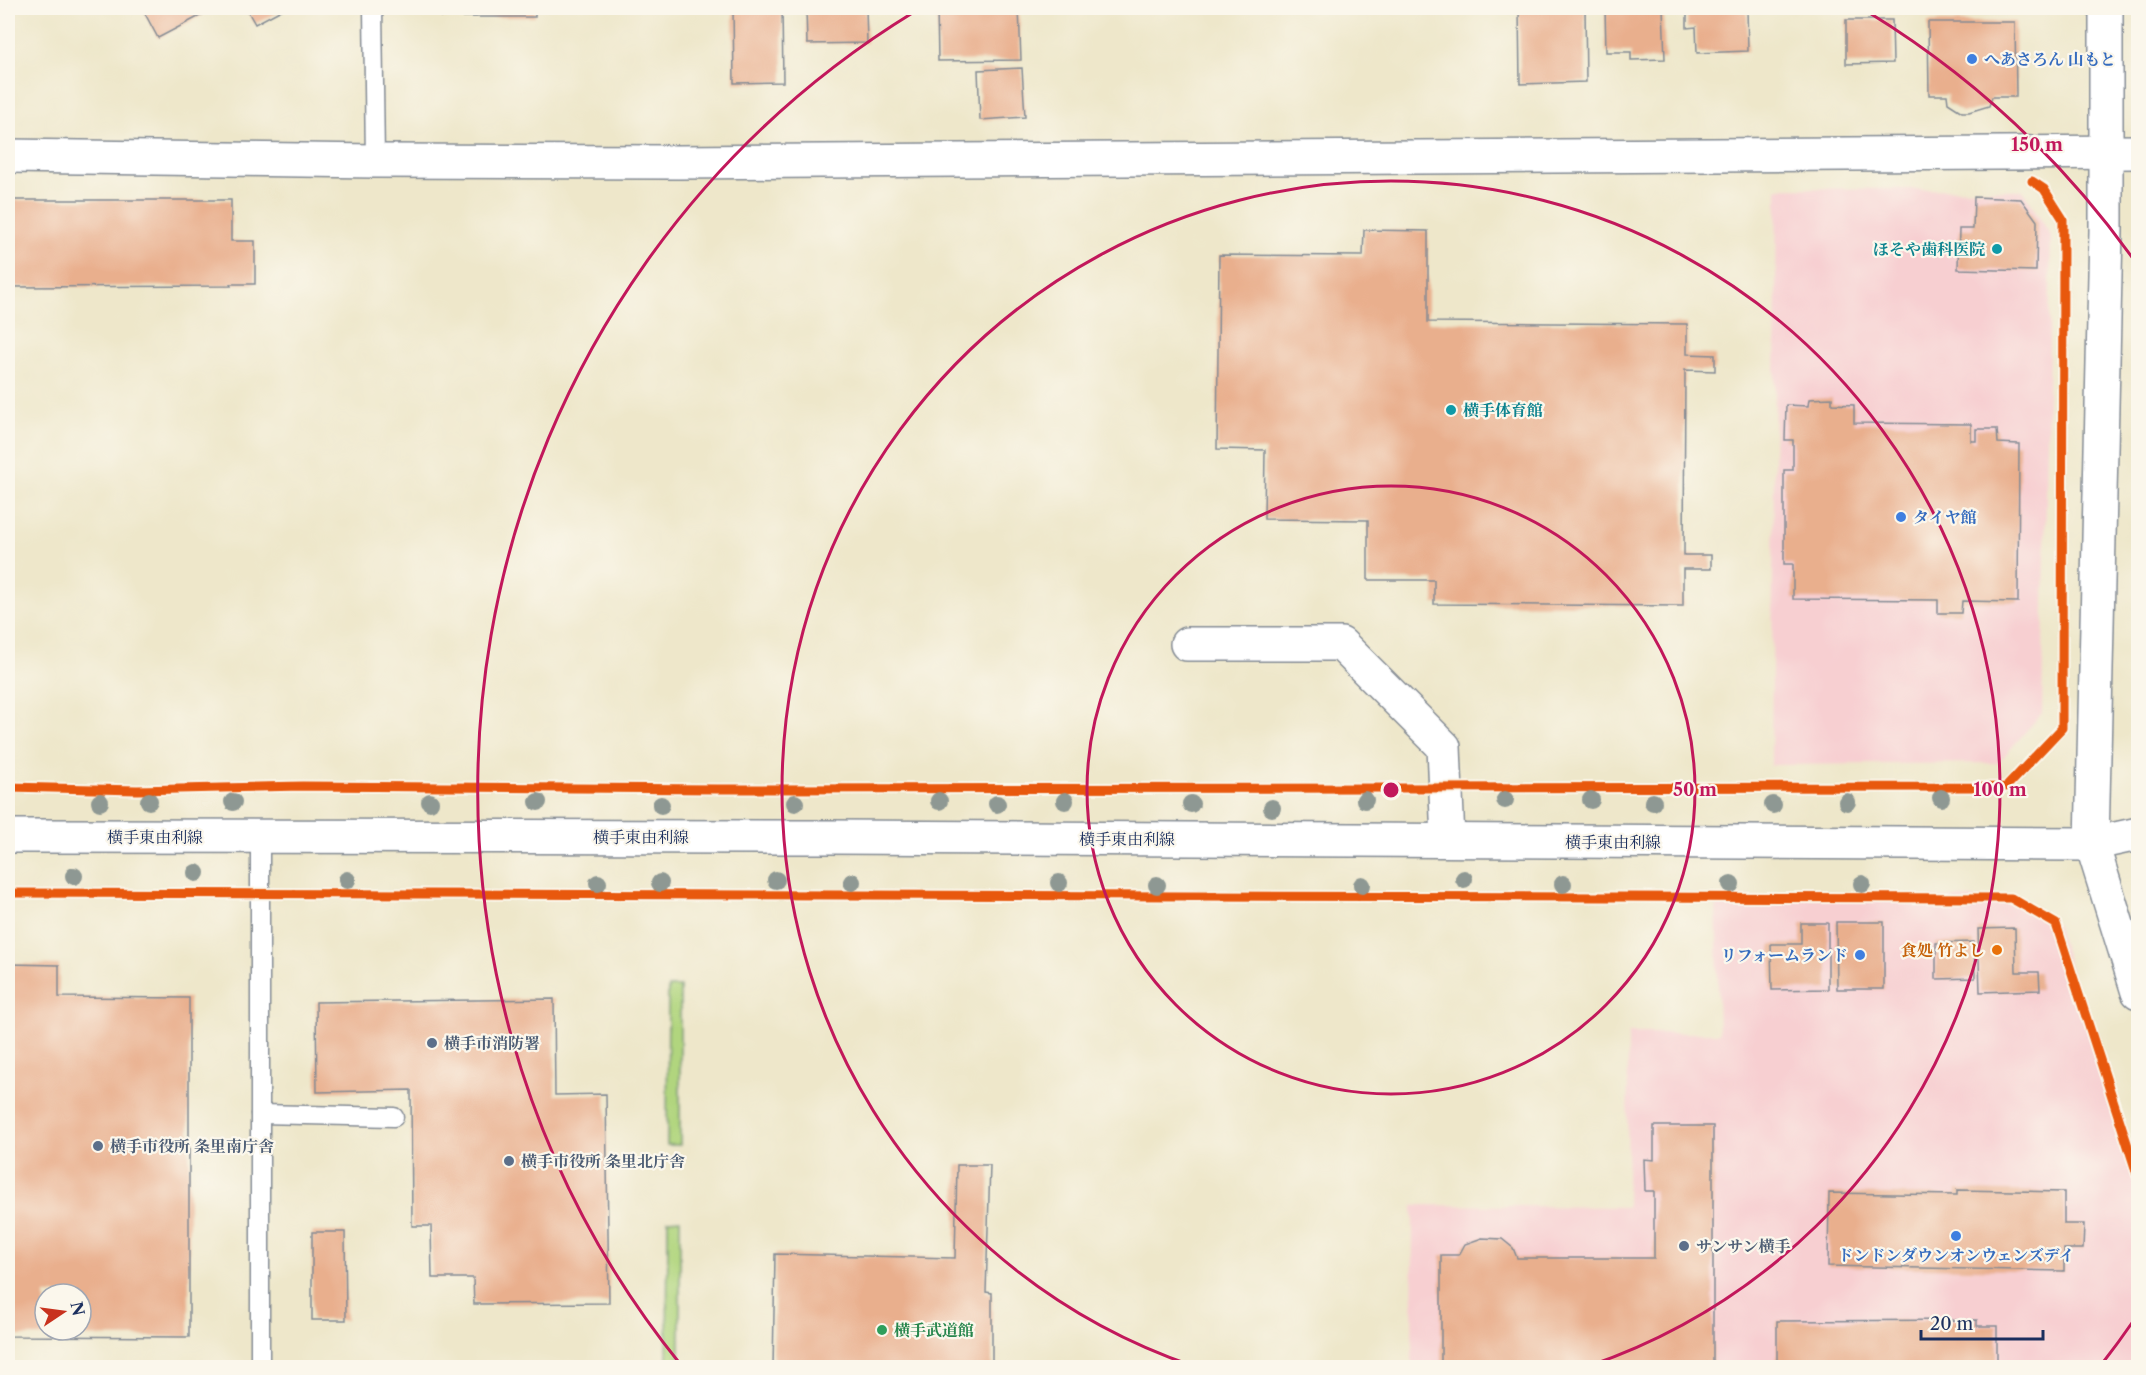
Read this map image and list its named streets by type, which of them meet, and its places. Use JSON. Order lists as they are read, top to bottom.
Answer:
{
  "streets": {
    "street": ["横手東由利線"]
  },
  "places": [
    "へあさろん 山もと",
    "ほそや歯科医院",
    "横手体育館",
    "タイヤ館",
    "食処 竹よし",
    "リフォームランド",
    "横手市消防署",
    "横手市役所 条里南庁舎",
    "横手市役所 条里北庁舎",
    "ドンドンダウンオンウェンズデイ",
    "サンサン横手",
    "横手武道館"
  ],
  "scale_bar": "20 m",
  "north": "right",
  "rings": ["150 m", "50 m", "100 m"]
}
